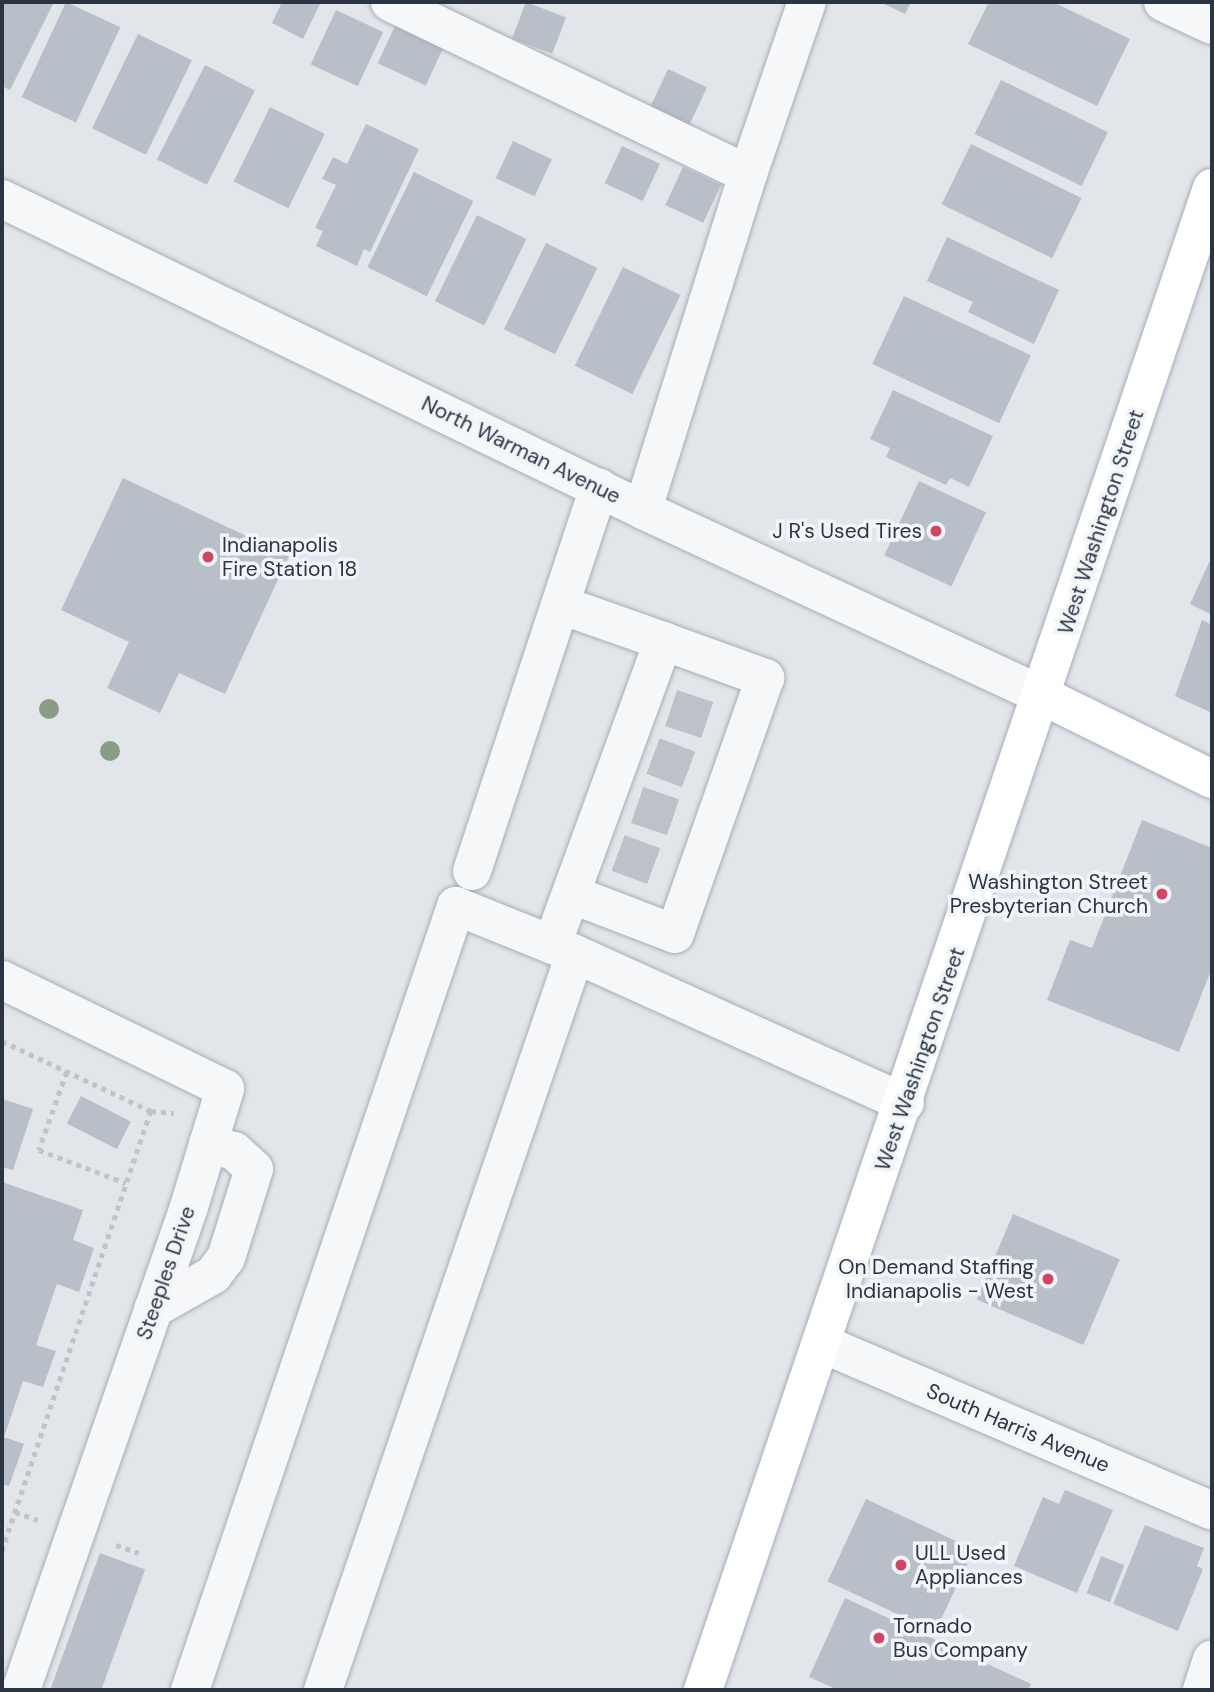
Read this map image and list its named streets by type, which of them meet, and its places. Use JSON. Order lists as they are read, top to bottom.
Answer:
{
  "streets": {
    "main road": ["West Washington Street"],
    "street": ["North Warman Avenue", "Steeples Drive", "South Harris Avenue"]
  },
  "crossings": [
    ["North Warman Avenue", "West Washington Street"],
    ["West Washington Street", "South Harris Avenue"]
  ],
  "places": [
    "J R's Used Tires",
    "Indianapolis Fire Station 18",
    "Washington Street Presbyterian Church",
    "On Demand Staffing Indianapolis - West",
    "ULL Used Appliances",
    "Tornado Bus Company"
  ]
}
